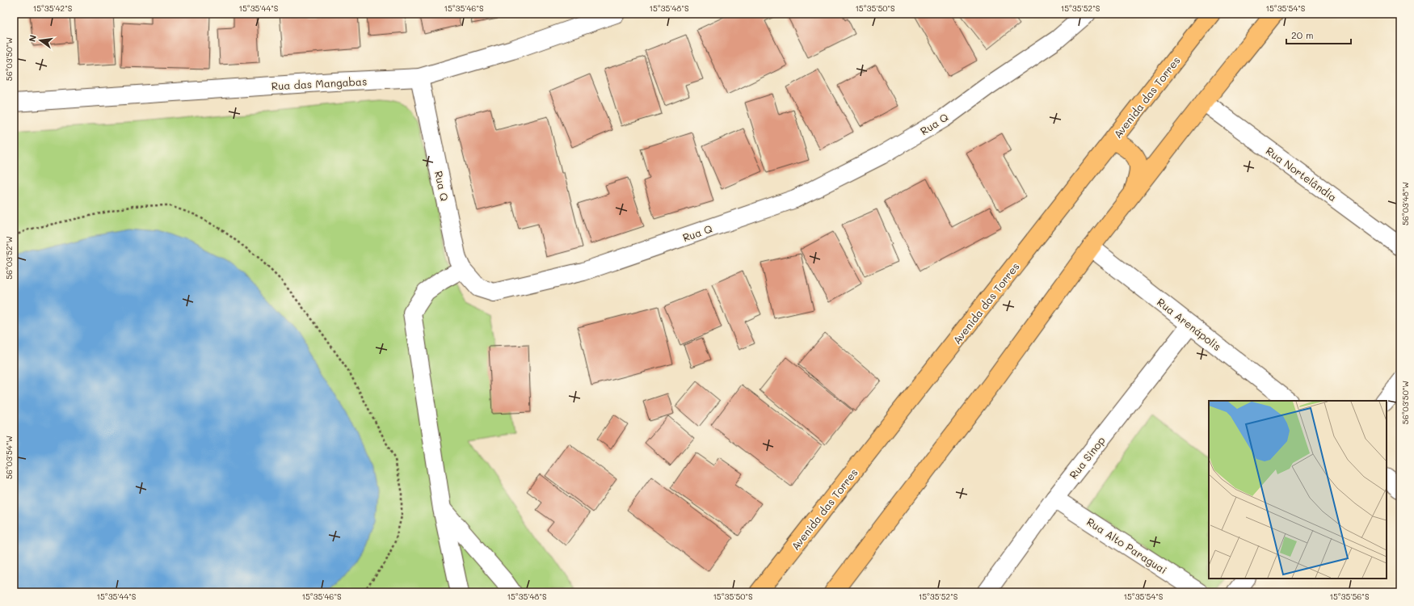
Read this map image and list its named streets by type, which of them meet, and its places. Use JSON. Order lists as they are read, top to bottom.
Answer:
{
  "streets": {
    "main road": ["Avenida das Torres"],
    "street": [
      "Rua das Mangabas",
      "Rua Q",
      "Rua Nortelândia",
      "Rua Arenápolis",
      "Rua Sinop",
      "Rua Alto Paraguai"
    ]
  },
  "crossings": [
    ["Rua das Mangabas", "Rua Q"],
    ["Rua Arenápolis", "Rua Sinop"],
    ["Rua Sinop", "Rua Alto Paraguai"]
  ],
  "scale_bar": "20 m",
  "north": "left",
  "coordinates": [
    "15°35'42\"S",
    "15°35'44\"S",
    "15°35'46\"S",
    "15°35'48\"S",
    "15°35'50\"S",
    "15°35'52\"S",
    "15°35'54\"S",
    "56°03'50\"W",
    "56°03'48\"W",
    "56°03'52\"W",
    "56°03'54\"W",
    "15°35'56\"S"
  ]
}
